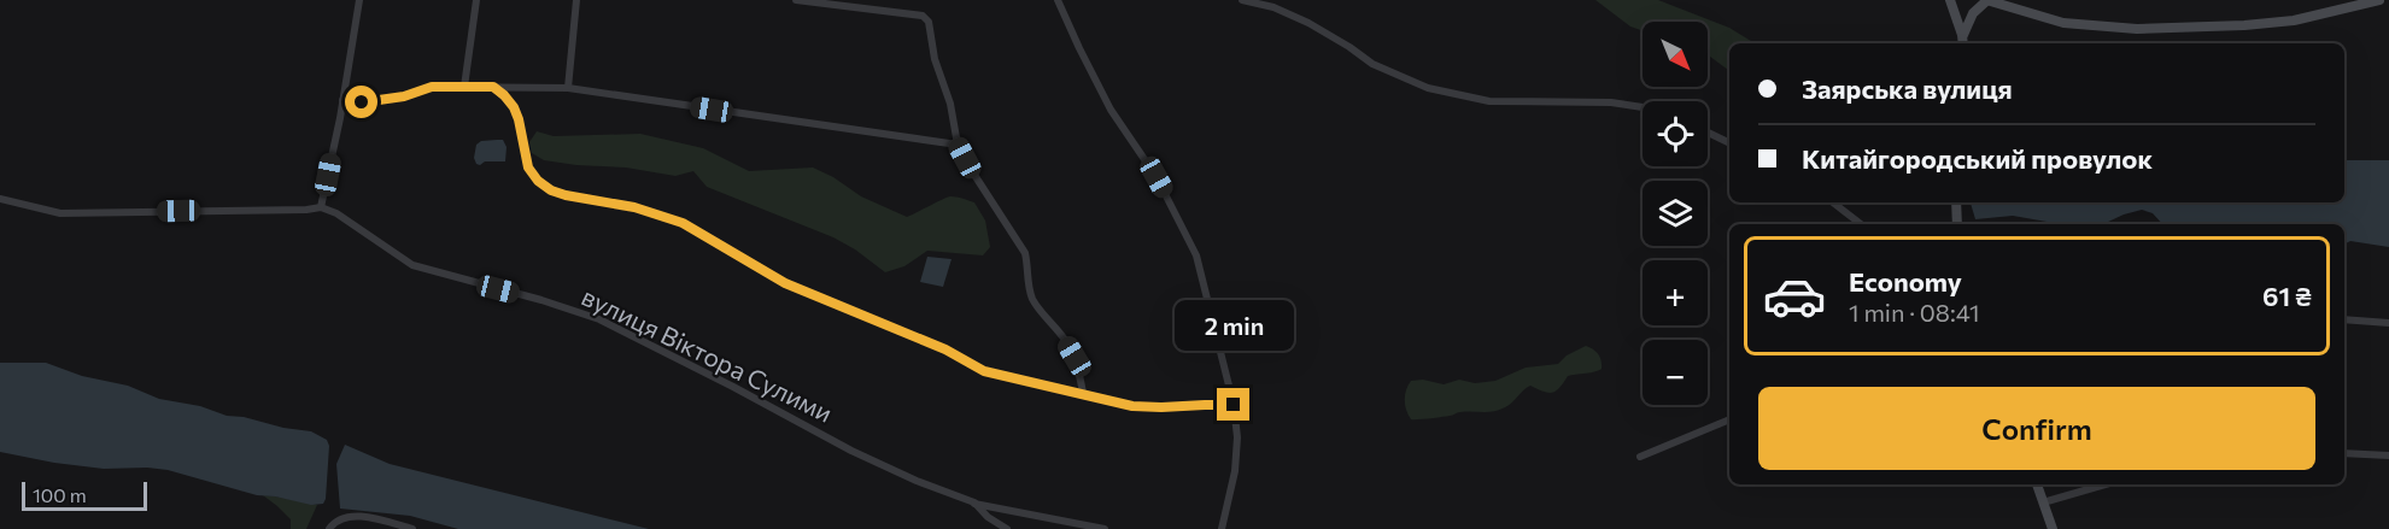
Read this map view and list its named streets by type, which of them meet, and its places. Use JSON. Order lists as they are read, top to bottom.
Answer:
{
  "streets": {
    "street": ["вулиця Віктора Сулими"]
  },
  "scale_bar": "100 m",
  "north": "bottom right",
  "page": {
    "map_buttons": ["+", "−"],
    "banner": ["Заярська вулиця", "Китайгородський провулок"],
    "list": [
      {
        "name": "Economy",
        "note": "1 min · 08:41",
        "value": "61 ₴"
      }
    ],
    "bubble": "2 min",
    "buttons": "Confirm",
    "scale": "100 m"
  }
}
